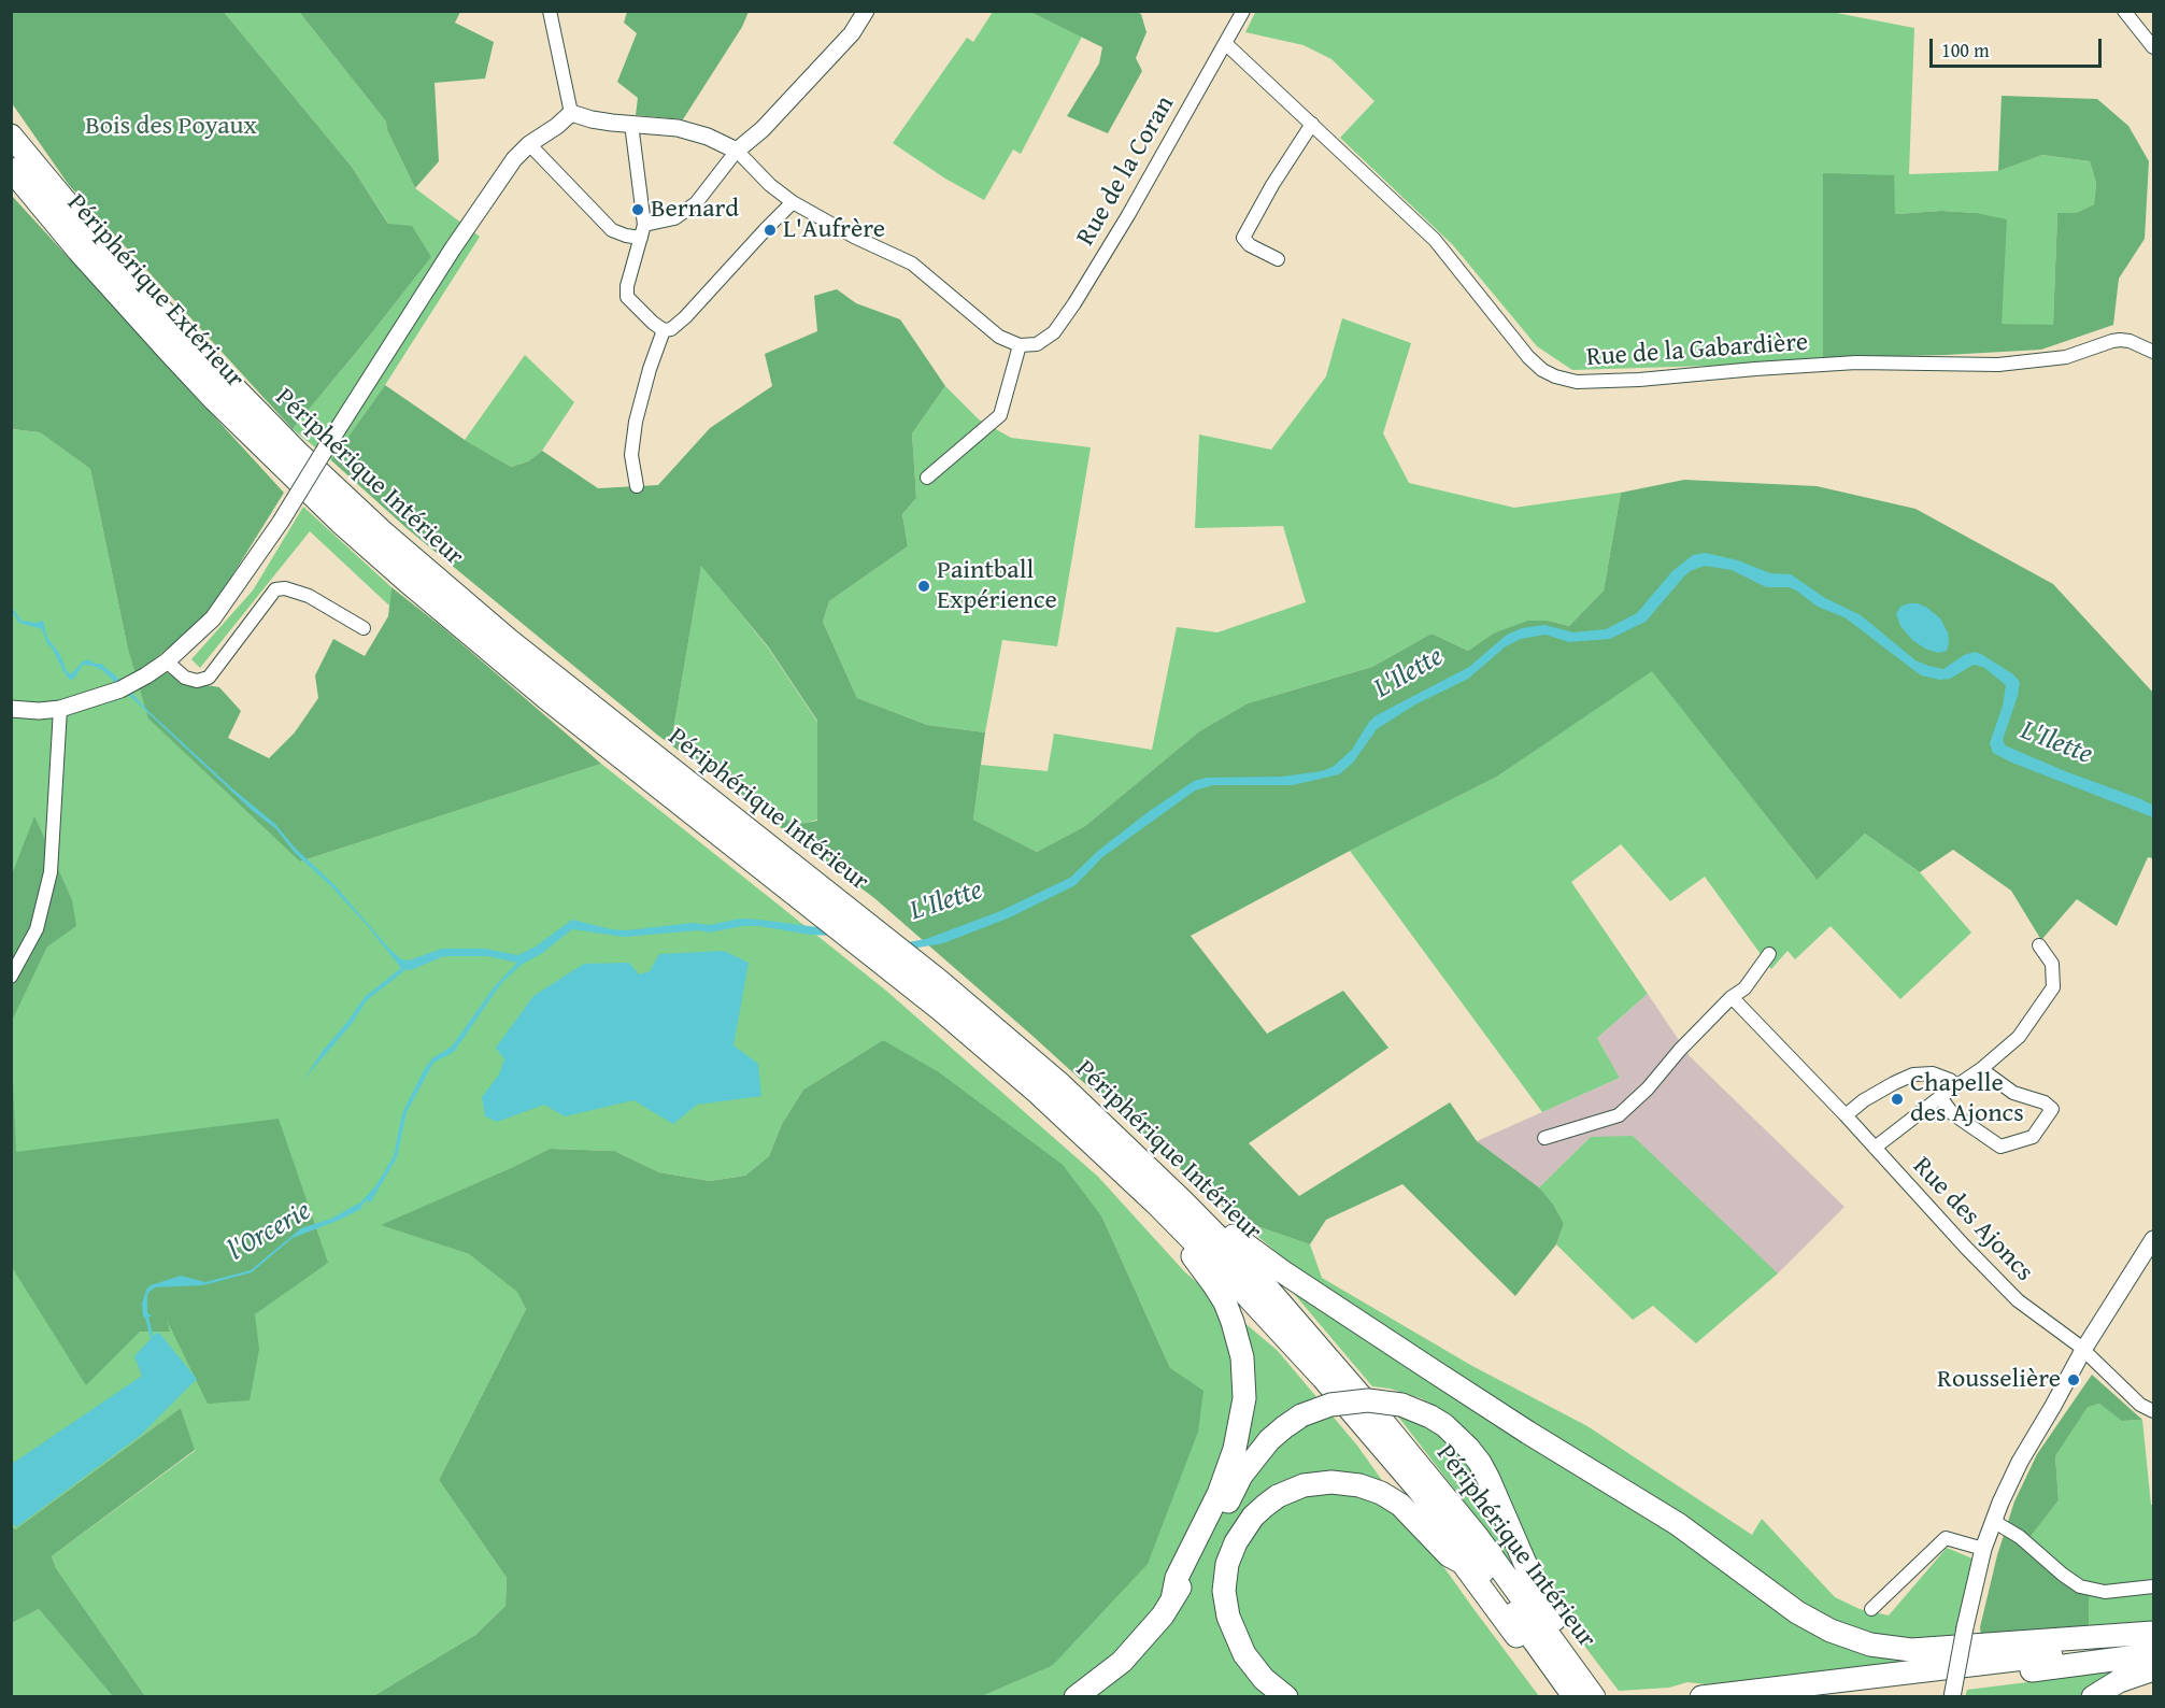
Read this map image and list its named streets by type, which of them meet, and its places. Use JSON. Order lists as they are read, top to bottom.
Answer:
{
  "streets": {
    "highway": ["Périphérique Extérieur", "Périphérique Intérieur"],
    "street": ["Rue de la Coran", "Rue de la Gabardière", "Rue des Ajoncs"]
  },
  "crossings": [
    ["Rue de la Coran", "Rue de la Gabardière"],
    ["Périphérique Extérieur", "Périphérique Intérieur"]
  ],
  "water": ["L'Ilette", "l'Orcerie"],
  "parks": ["Bois des Poyaux"],
  "places": [
    "Bernard",
    "L'Aufrère",
    "Paintball Expérience",
    "Chapelle des Ajoncs",
    "Rousselière"
  ],
  "scale_bar": "100 m"
}
